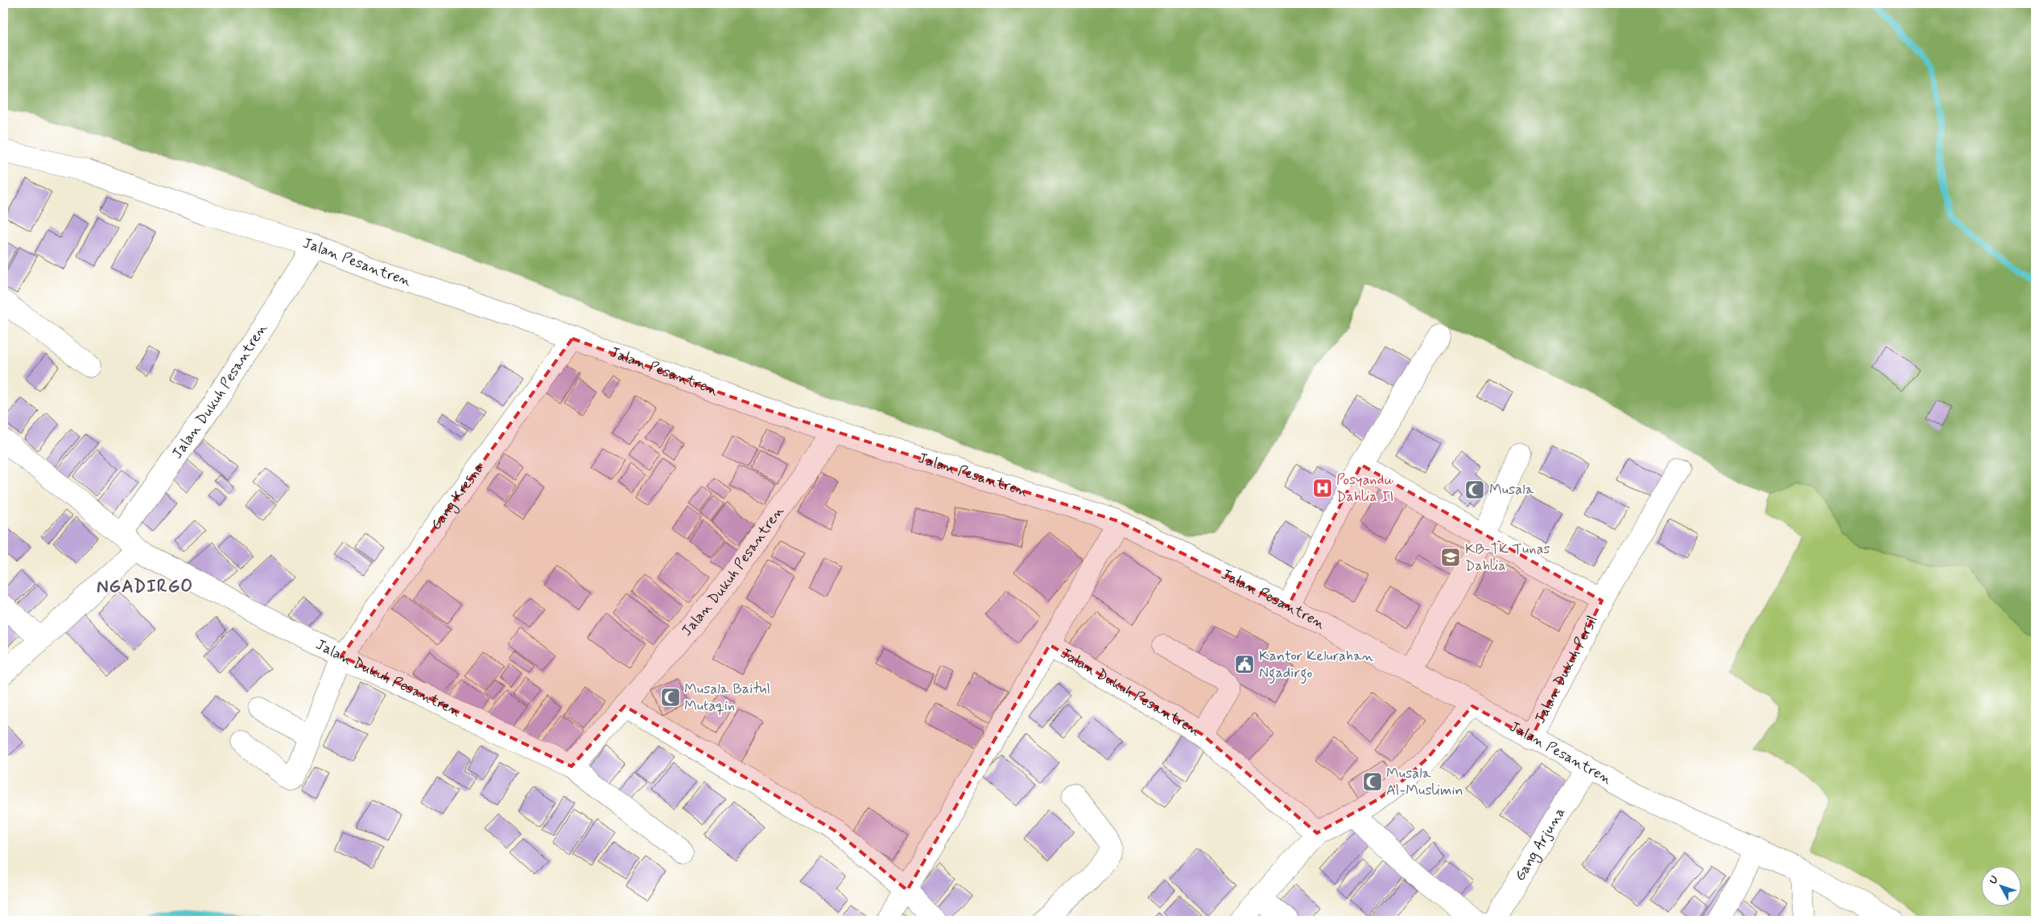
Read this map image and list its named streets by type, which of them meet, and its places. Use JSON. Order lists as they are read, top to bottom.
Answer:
{
  "streets": {
    "street": [
      "Jalan Pesantren",
      "Jalan Dukuh Pesantren",
      "Gang Kresna",
      "Jalan Dukuh Persil",
      "Gang Arjuna"
    ]
  },
  "crossings": [
    ["Jalan Pesantren", "Jalan Dukuh Pesantren"],
    ["Jalan Pesantren", "Gang Kresna"],
    ["Jalan Pesantren", "Jalan Dukuh Persil"],
    ["Jalan Pesantren", "Gang Arjuna"],
    ["Jalan Dukuh Pesantren", "Gang Kresna"]
  ],
  "districts": ["NGADIRGO"],
  "places": {
    "hospital": ["Posyandu Dahlia II"],
    "mosque": ["Musala", "Musala Baitul Mutaqin", "Musala Al-Muslimin"],
    "school or university": ["KB-TK Tunas Dahlia"],
    "public building": ["Kantor Kelurahan Ngadirgo"]
  },
  "north": "top left"
}
